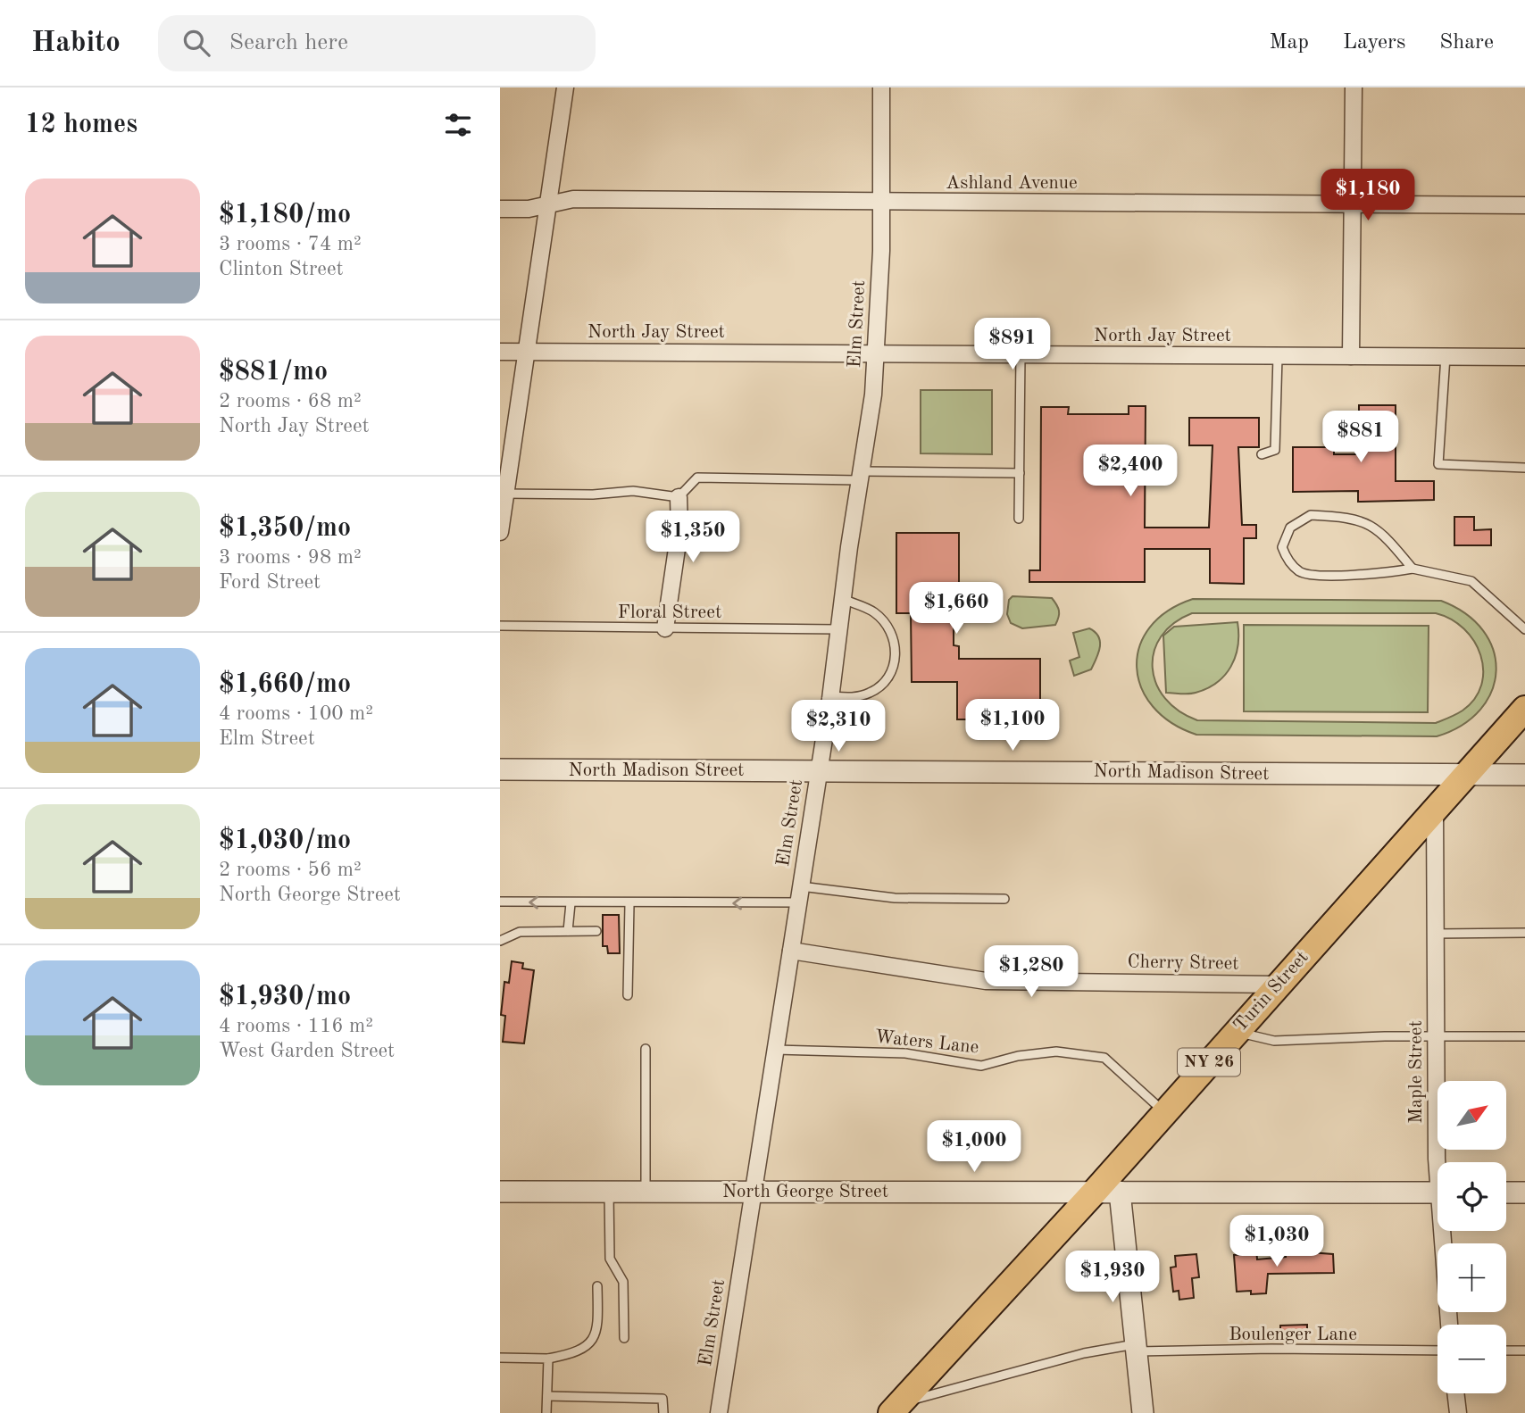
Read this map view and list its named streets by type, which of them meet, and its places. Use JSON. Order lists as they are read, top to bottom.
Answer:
{
  "streets": {
    "main road": ["Turin Street", "NY 26"],
    "street": [
      "Ashland Avenue",
      "Elm Street",
      "North Jay Street",
      "North Madison Street",
      "Cherry Street",
      "Maple Street",
      "North George Street"
    ],
    "lane": ["Floral Street", "Waters Lane", "Boulenger Lane"]
  },
  "crossings": [
    ["Ashland Avenue", "Elm Street"],
    ["Elm Street", "North Jay Street"],
    ["Elm Street", "Floral Street"],
    ["Elm Street", "North Madison Street"],
    ["Elm Street", "Cherry Street"],
    ["Elm Street", "Waters Lane"],
    ["Elm Street", "North George Street"],
    ["North Madison Street", "Turin Street"],
    ["Cherry Street", "Turin Street"],
    ["Turin Street", "Waters Lane"],
    ["Turin Street", "Maple Street"],
    ["Turin Street", "North George Street"],
    ["Turin Street", "Boulenger Lane"]
  ],
  "north": "top right",
  "page": {
    "header": "Habito",
    "search": "Search here",
    "nav": ["Map", "Layers", "Share"],
    "heading": "12 homes",
    "list": [
      {
        "name": "$1,180/mo",
        "note": "3 rooms · 74 m² · Clinton Street"
      },
      {
        "name": "$881/mo",
        "note": "2 rooms · 68 m² · North Jay Street"
      },
      {
        "name": "$1,350/mo",
        "note": "3 rooms · 98 m² · Ford Street"
      },
      {
        "name": "$1,660/mo",
        "note": "4 rooms · 100 m² · Elm Street"
      },
      {
        "name": "$1,030/mo",
        "note": "2 rooms · 56 m² · North George Street"
      },
      {
        "name": "$1,930/mo",
        "note": "4 rooms · 116 m² · West Garden Street"
      }
    ],
    "price": [
      "$1,180",
      "$891",
      "$881",
      "$2,400",
      "$1,350",
      "$1,660",
      "$1,100",
      "$2,310",
      "$1,280",
      "$1,000",
      "$1,030",
      "$1,930"
    ],
    "map_buttons": ["+", "−"]
  }
}
